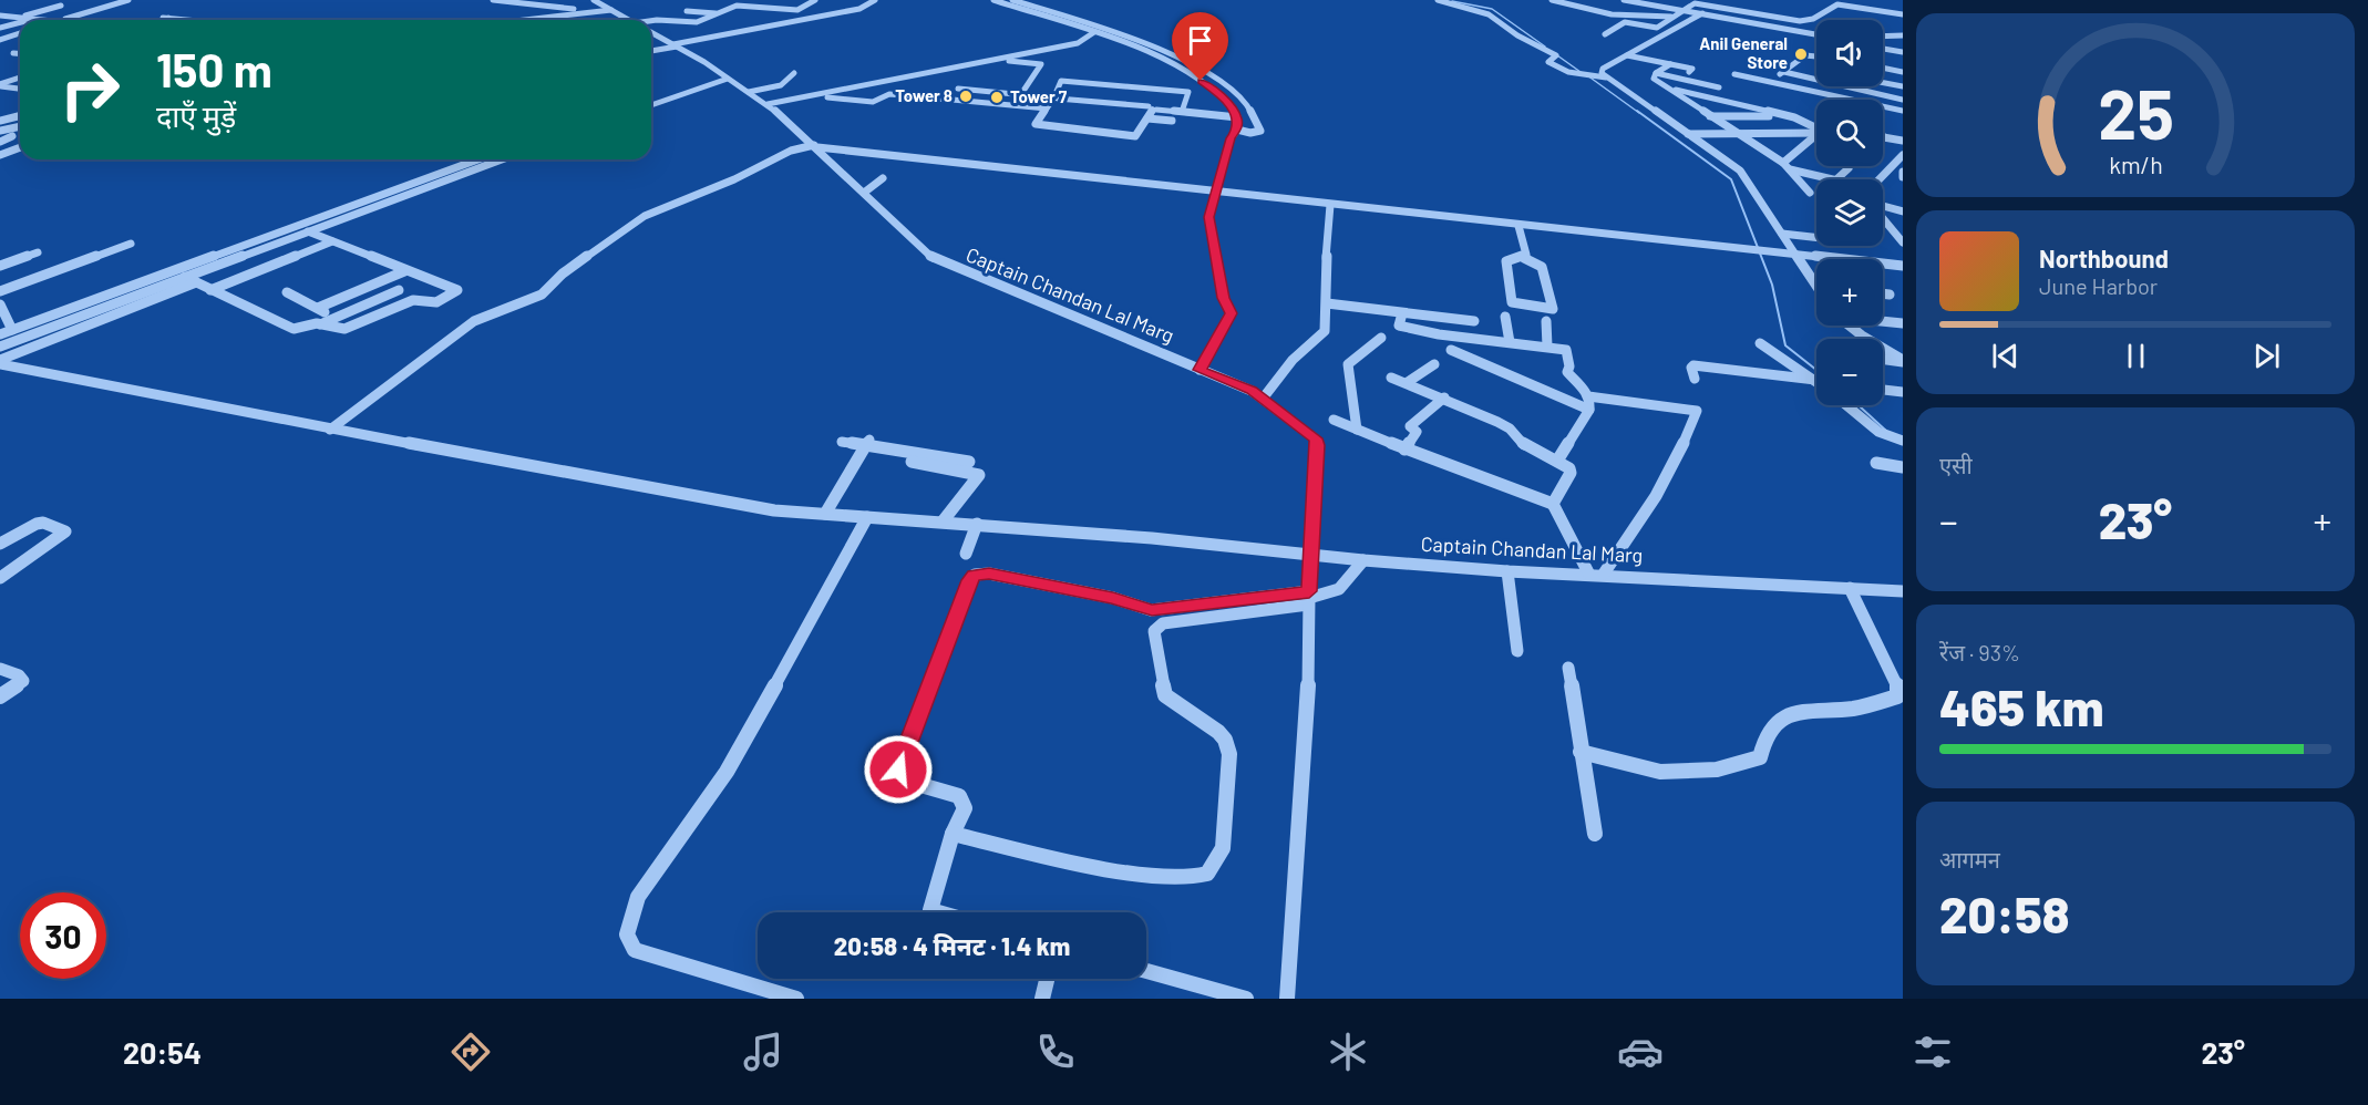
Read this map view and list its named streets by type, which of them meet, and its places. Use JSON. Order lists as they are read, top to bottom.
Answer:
{
  "streets": {
    "street": ["Captain Chandan Lal Marg"]
  },
  "places": ["Anil General Store", "Tower 8", "Tower 7"],
  "page": {
    "map_buttons": ["+", "−"],
    "turn": ["150 m", "दाएँ मुड़ें"],
    "song": ["Northbound", "June Harbor"],
    "tile": [
      "एसी",
      ["रेंज · 93%", "465 km"],
      ["आगमन", "20:58"]
    ],
    "heat": ["−", "23°", "+"],
    "limit": "30",
    "trip": "20:58 · 4 मिनट · 1.4 km",
    "tabs": ["20:54", "23°"],
    "gauge": ["25", "km/h"]
  }
}
